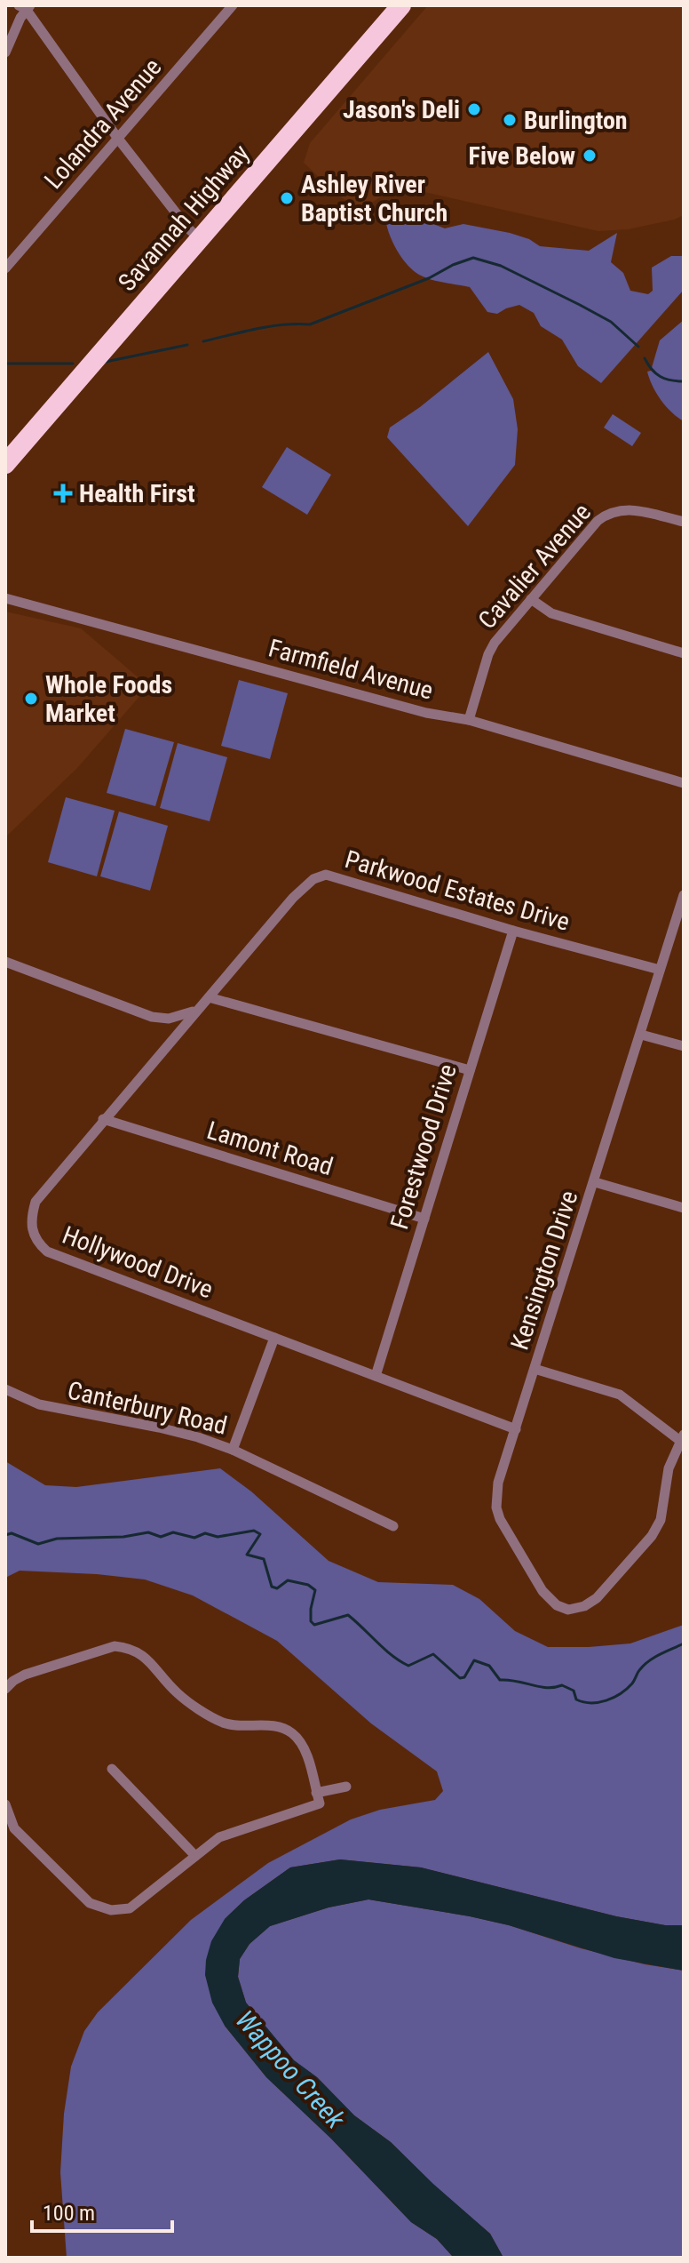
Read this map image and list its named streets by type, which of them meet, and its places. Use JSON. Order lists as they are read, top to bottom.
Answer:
{
  "streets": {
    "highway": ["Savannah Highway"],
    "street": [
      "Lolandra Avenue",
      "Cavalier Avenue",
      "Farmfield Avenue",
      "Parkwood Estates Drive",
      "Forestwood Drive",
      "Lamont Road",
      "Hollywood Drive",
      "Kensington Drive",
      "Canterbury Road"
    ]
  },
  "crossings": [
    ["Cavalier Avenue", "Farmfield Avenue"],
    ["Parkwood Estates Drive", "Forestwood Drive"],
    ["Parkwood Estates Drive", "Hollywood Drive"],
    ["Parkwood Estates Drive", "Kensington Drive"],
    ["Forestwood Drive", "Lamont Road"],
    ["Forestwood Drive", "Hollywood Drive"],
    ["Lamont Road", "Hollywood Drive"],
    ["Hollywood Drive", "Kensington Drive"]
  ],
  "water": ["Wappoo Creek"],
  "places": {
    "other": [
      "Jason's Deli",
      "Burlington",
      "Five Below",
      "Ashley River Baptist Church",
      "Whole Foods Market"
    ],
    "health": ["Health First"]
  },
  "scale_bar": "100 m"
}
